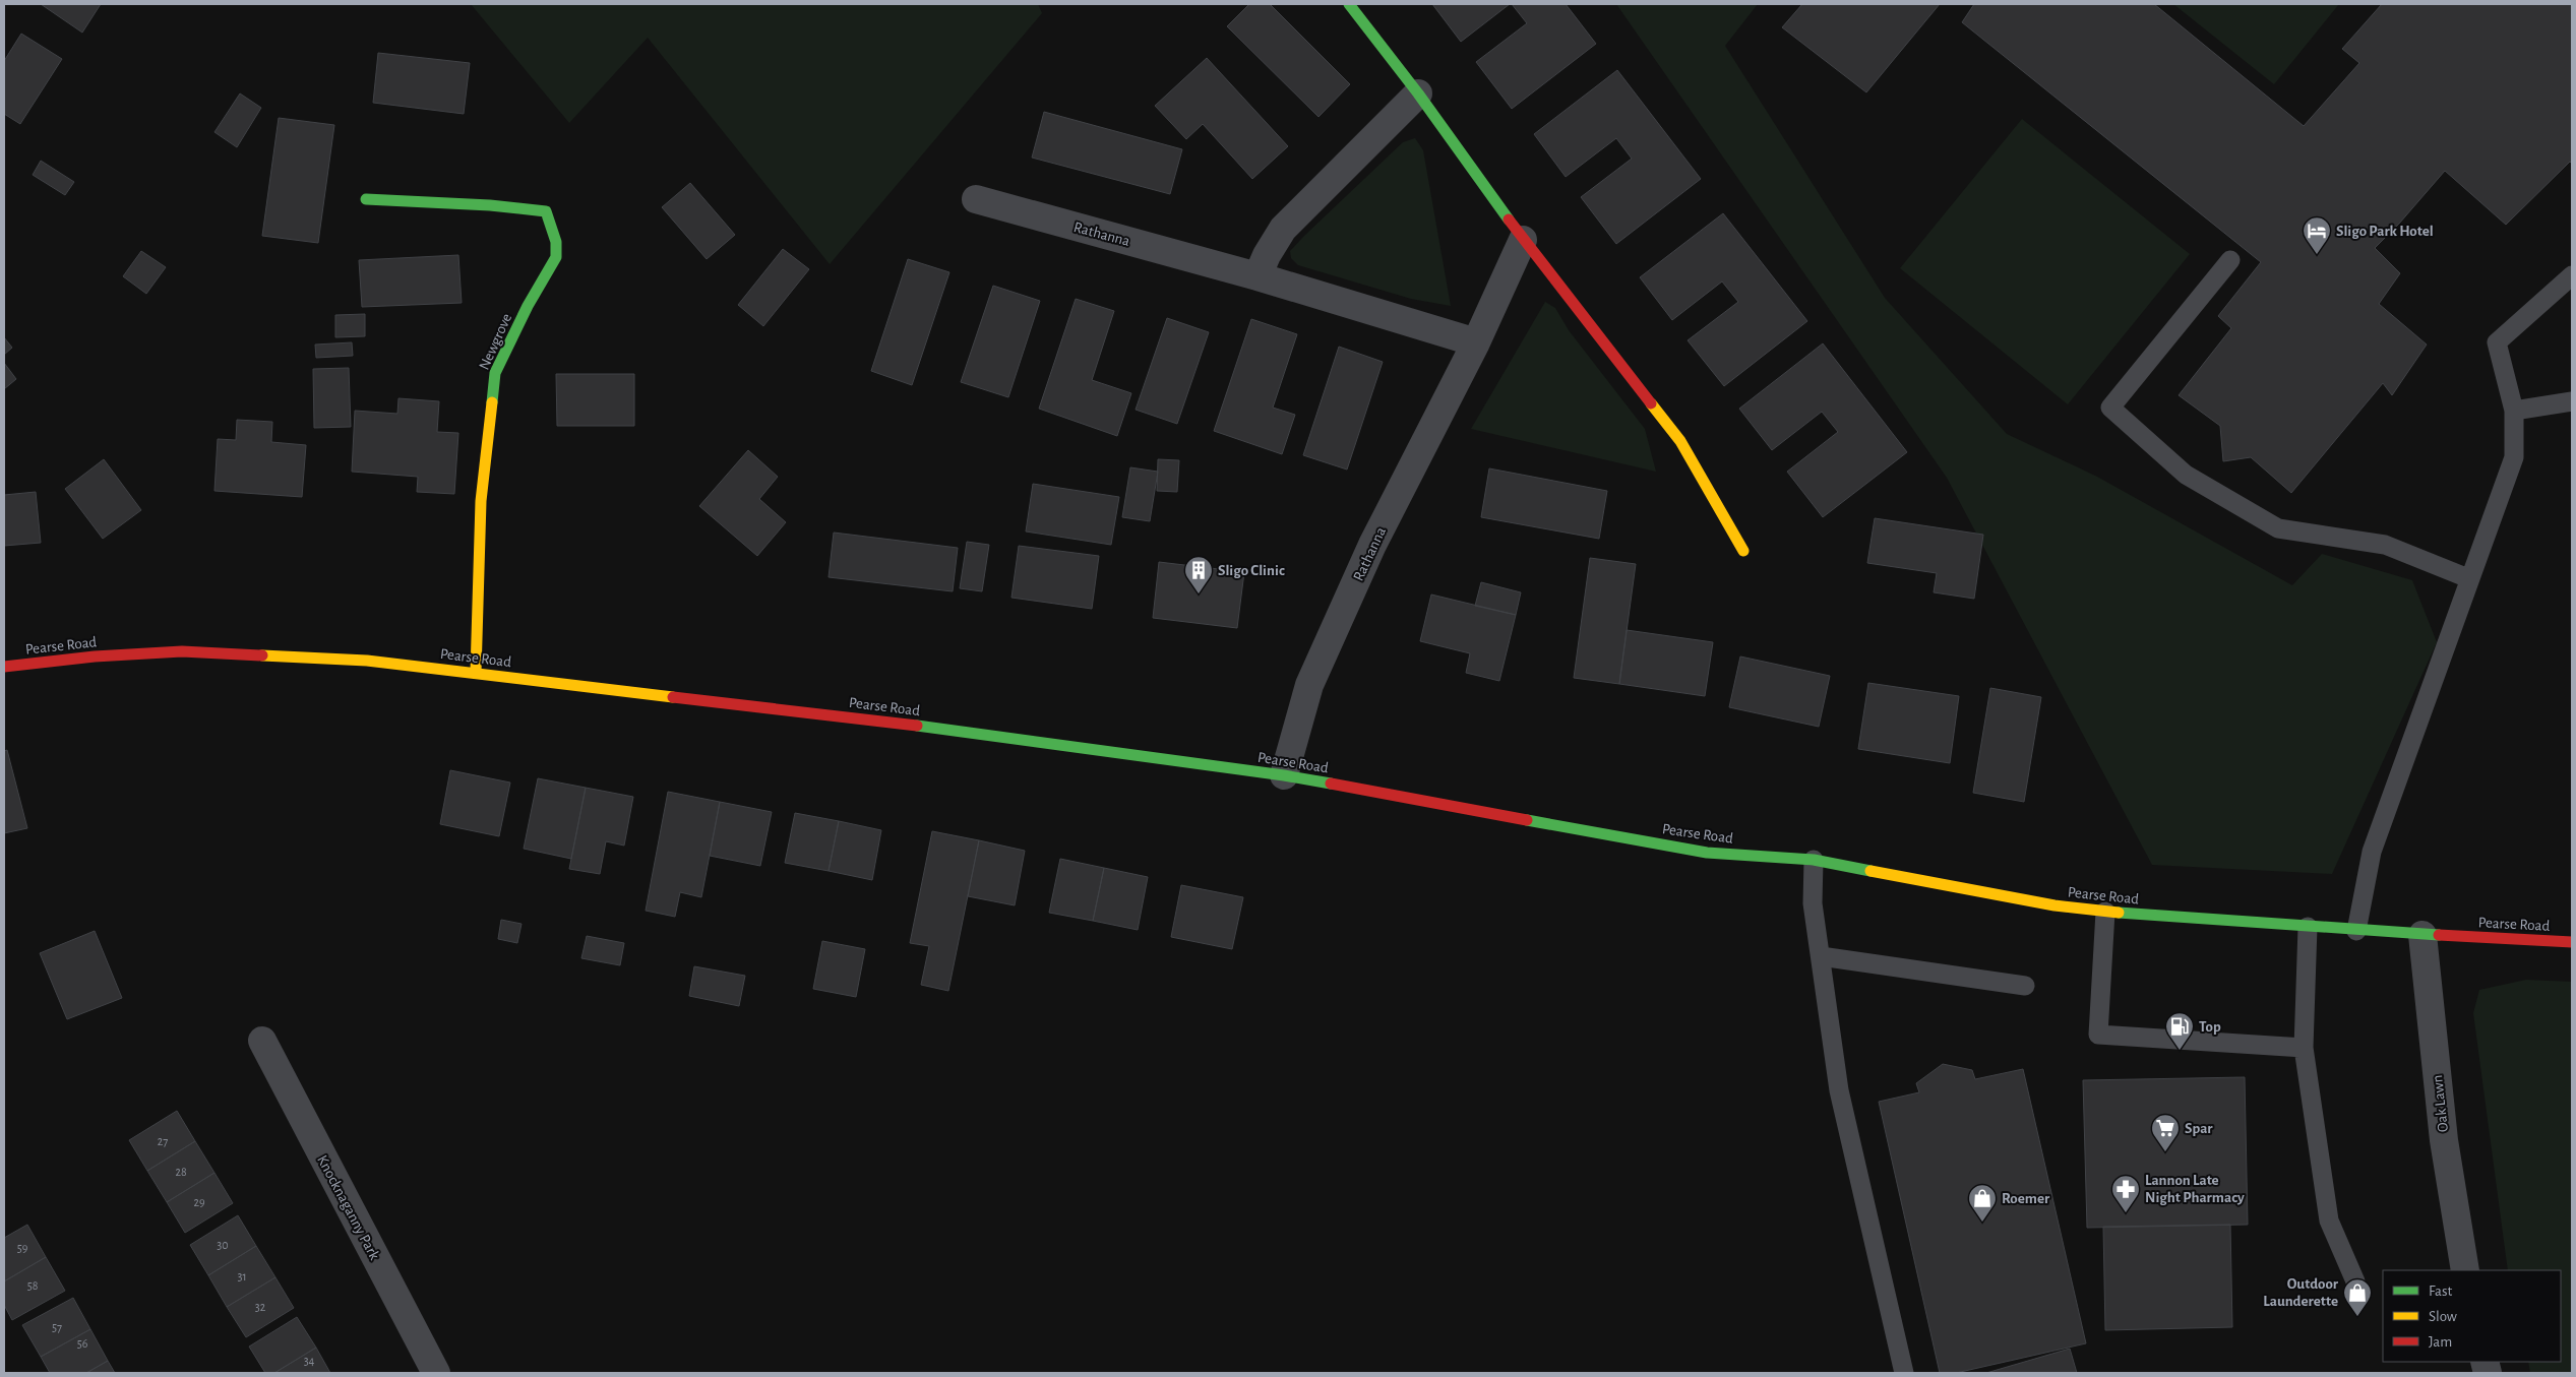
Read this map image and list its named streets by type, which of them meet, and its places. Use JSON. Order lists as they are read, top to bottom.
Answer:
{
  "streets": {
    "main road": ["Newgrove", "Pearse Road"],
    "street": ["Rathanna", "Oak Lawn", "Knocknaganny Park"]
  },
  "crossings": [
    ["Rathanna", "Pearse Road"],
    ["Newgrove", "Pearse Road"],
    ["Pearse Road", "Oak Lawn"]
  ],
  "places": {
    "hotel": ["Sligo Park Hotel"],
    "building": ["Sligo Clinic"],
    "fuel station": ["Top"],
    "supermarket": ["Spar"],
    "pharmacy": ["Lannon Late Night Pharmacy"],
    "shop": ["Roemer", "Outdoor Launderette"]
  },
  "house_numbers": [
    "27",
    "28",
    "29",
    "30",
    "59",
    "31",
    "58",
    "32",
    "57",
    "56",
    "34"
  ],
  "legend": ["Fast", "Slow", "Jam"]
}
